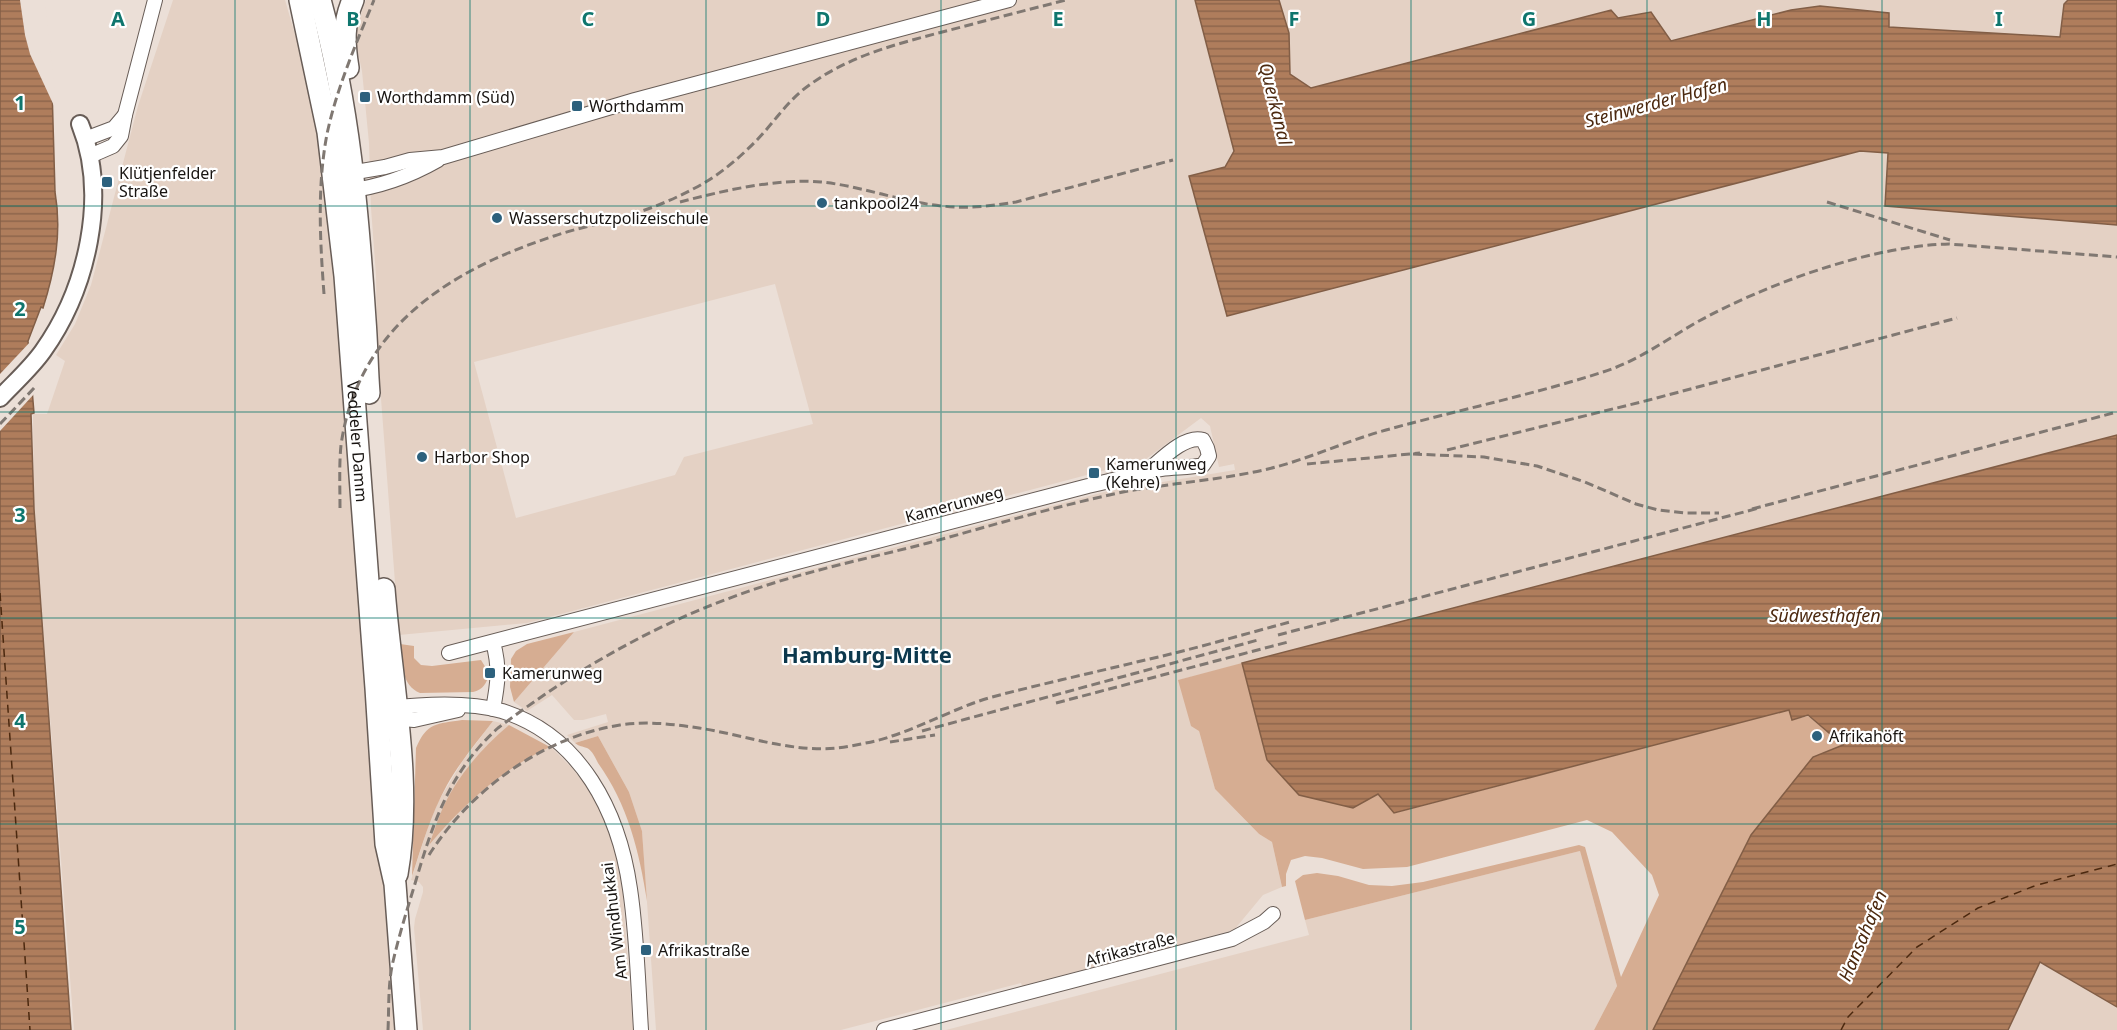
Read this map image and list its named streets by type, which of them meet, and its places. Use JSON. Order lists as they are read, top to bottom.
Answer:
{
  "streets": {
    "main road": ["Veddeler Damm"],
    "street": ["Kamerunweg", "Am Windhukkai", "Afrikastraße"]
  },
  "crossings": [
    ["Veddeler Damm", "Am Windhukkai"]
  ],
  "districts": ["Hamburg-Mitte"],
  "water": [
    "Steinwerder Hafen",
    "Querkanal",
    "Südwesthafen",
    "Hansahafen"
  ],
  "places": {
    "transit": [
      "Worthdamm (Süd)",
      "Worthdamm",
      "Klütjenfelder Straße",
      "Kamerunweg (Kehre)",
      "Kamerunweg",
      "Afrikastraße"
    ],
    "other": [
      "tankpool24",
      "Wasserschutzpolizeischule",
      "Harbor Shop",
      "Afrikahöft"
    ]
  },
  "grid": {
    "columns": [
      "A",
      "B",
      "C",
      "D",
      "E",
      "F",
      "G",
      "H",
      "I"
    ],
    "rows": [
      "1",
      "2",
      "3",
      "4",
      "5"
    ]
  }
}
